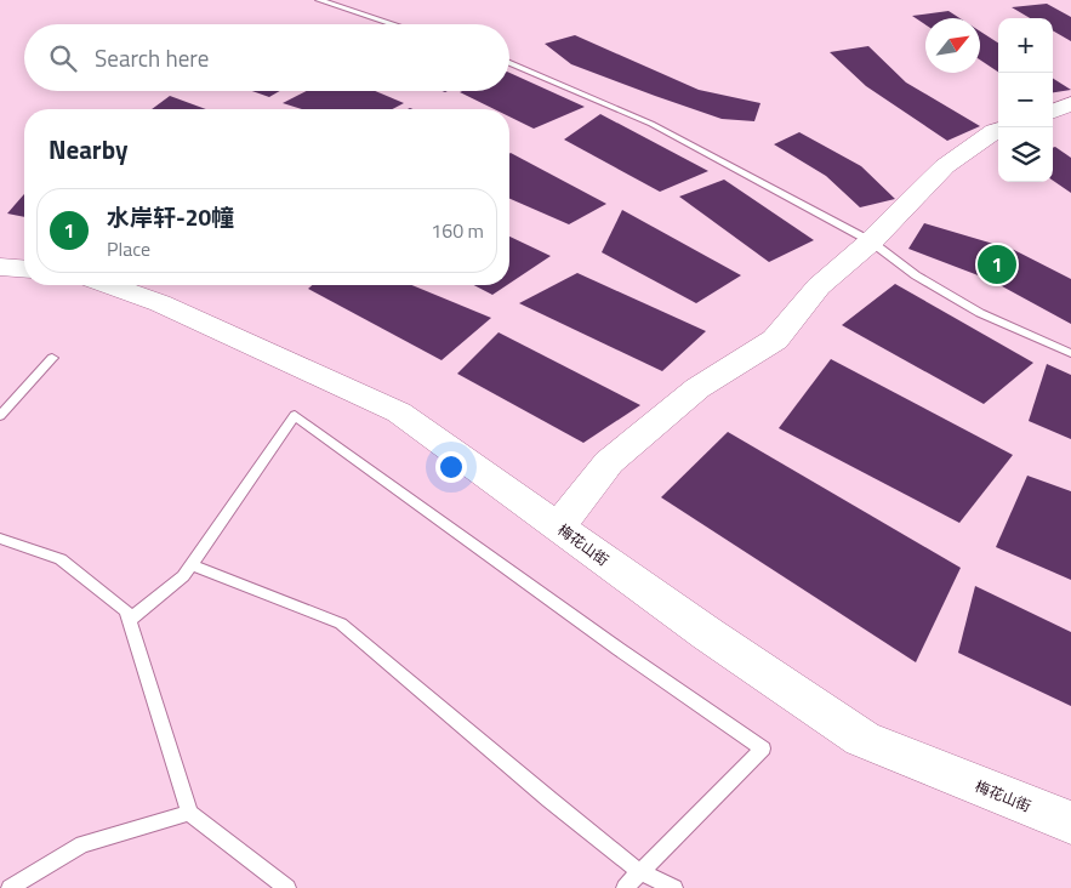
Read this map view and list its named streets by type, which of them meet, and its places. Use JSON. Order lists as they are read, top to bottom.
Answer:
{
  "streets": {
    "street": ["梅花山街"]
  },
  "north": "top right",
  "page": {
    "map_buttons": ["+", "−"],
    "search": "Search here",
    "heading": "Nearby",
    "list": [
      {
        "mark": "1",
        "name": "水岸轩-20幢",
        "note": "Place",
        "value": "160 m"
      }
    ],
    "pins": "1"
  }
}
